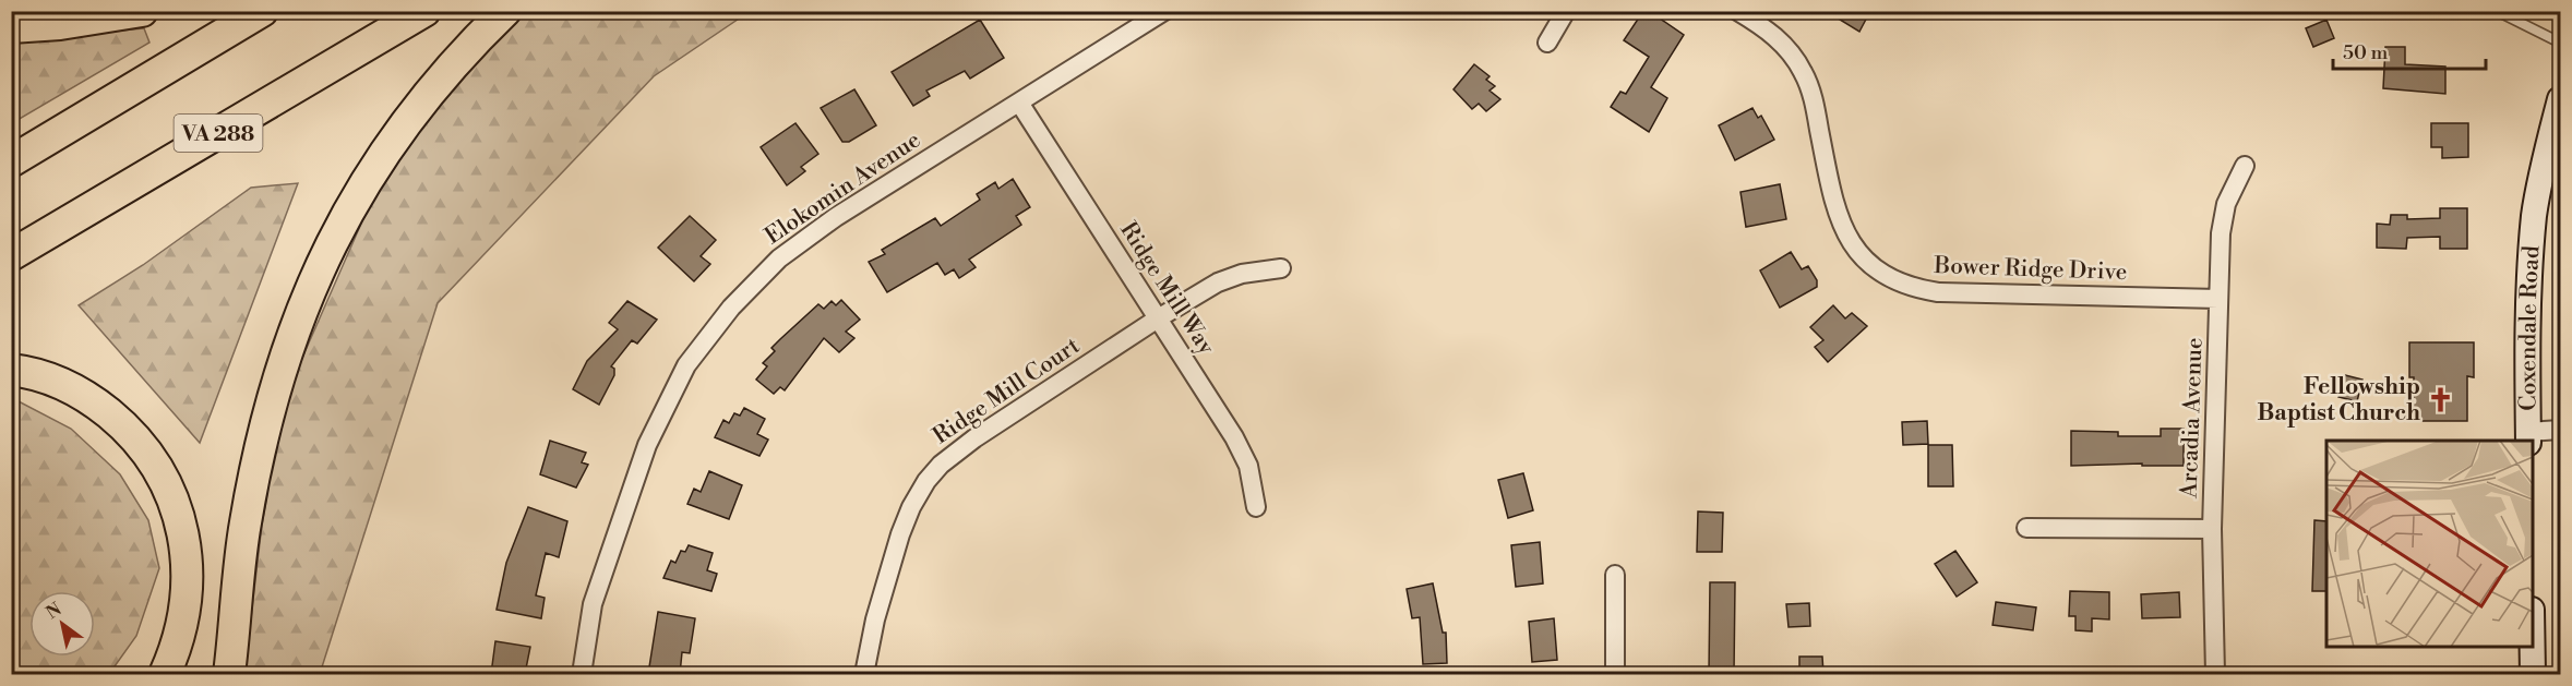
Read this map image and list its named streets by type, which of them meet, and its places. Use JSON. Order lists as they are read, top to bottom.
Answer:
{
  "streets": {
    "highway": ["VA 288"],
    "street": [
      "Elokomin Avenue",
      "Bower Ridge Drive",
      "Ridge Mill Way",
      "Coxendale Road",
      "Ridge Mill Court",
      "Arcadia Avenue"
    ]
  },
  "crossings": [
    ["Elokomin Avenue", "Ridge Mill Way"],
    ["Bower Ridge Drive", "Arcadia Avenue"],
    ["Ridge Mill Way", "Ridge Mill Court"]
  ],
  "places": {
    "church": ["Fellowship Baptist Church"]
  },
  "scale_bar": "50 m",
  "north": "top left"
}
